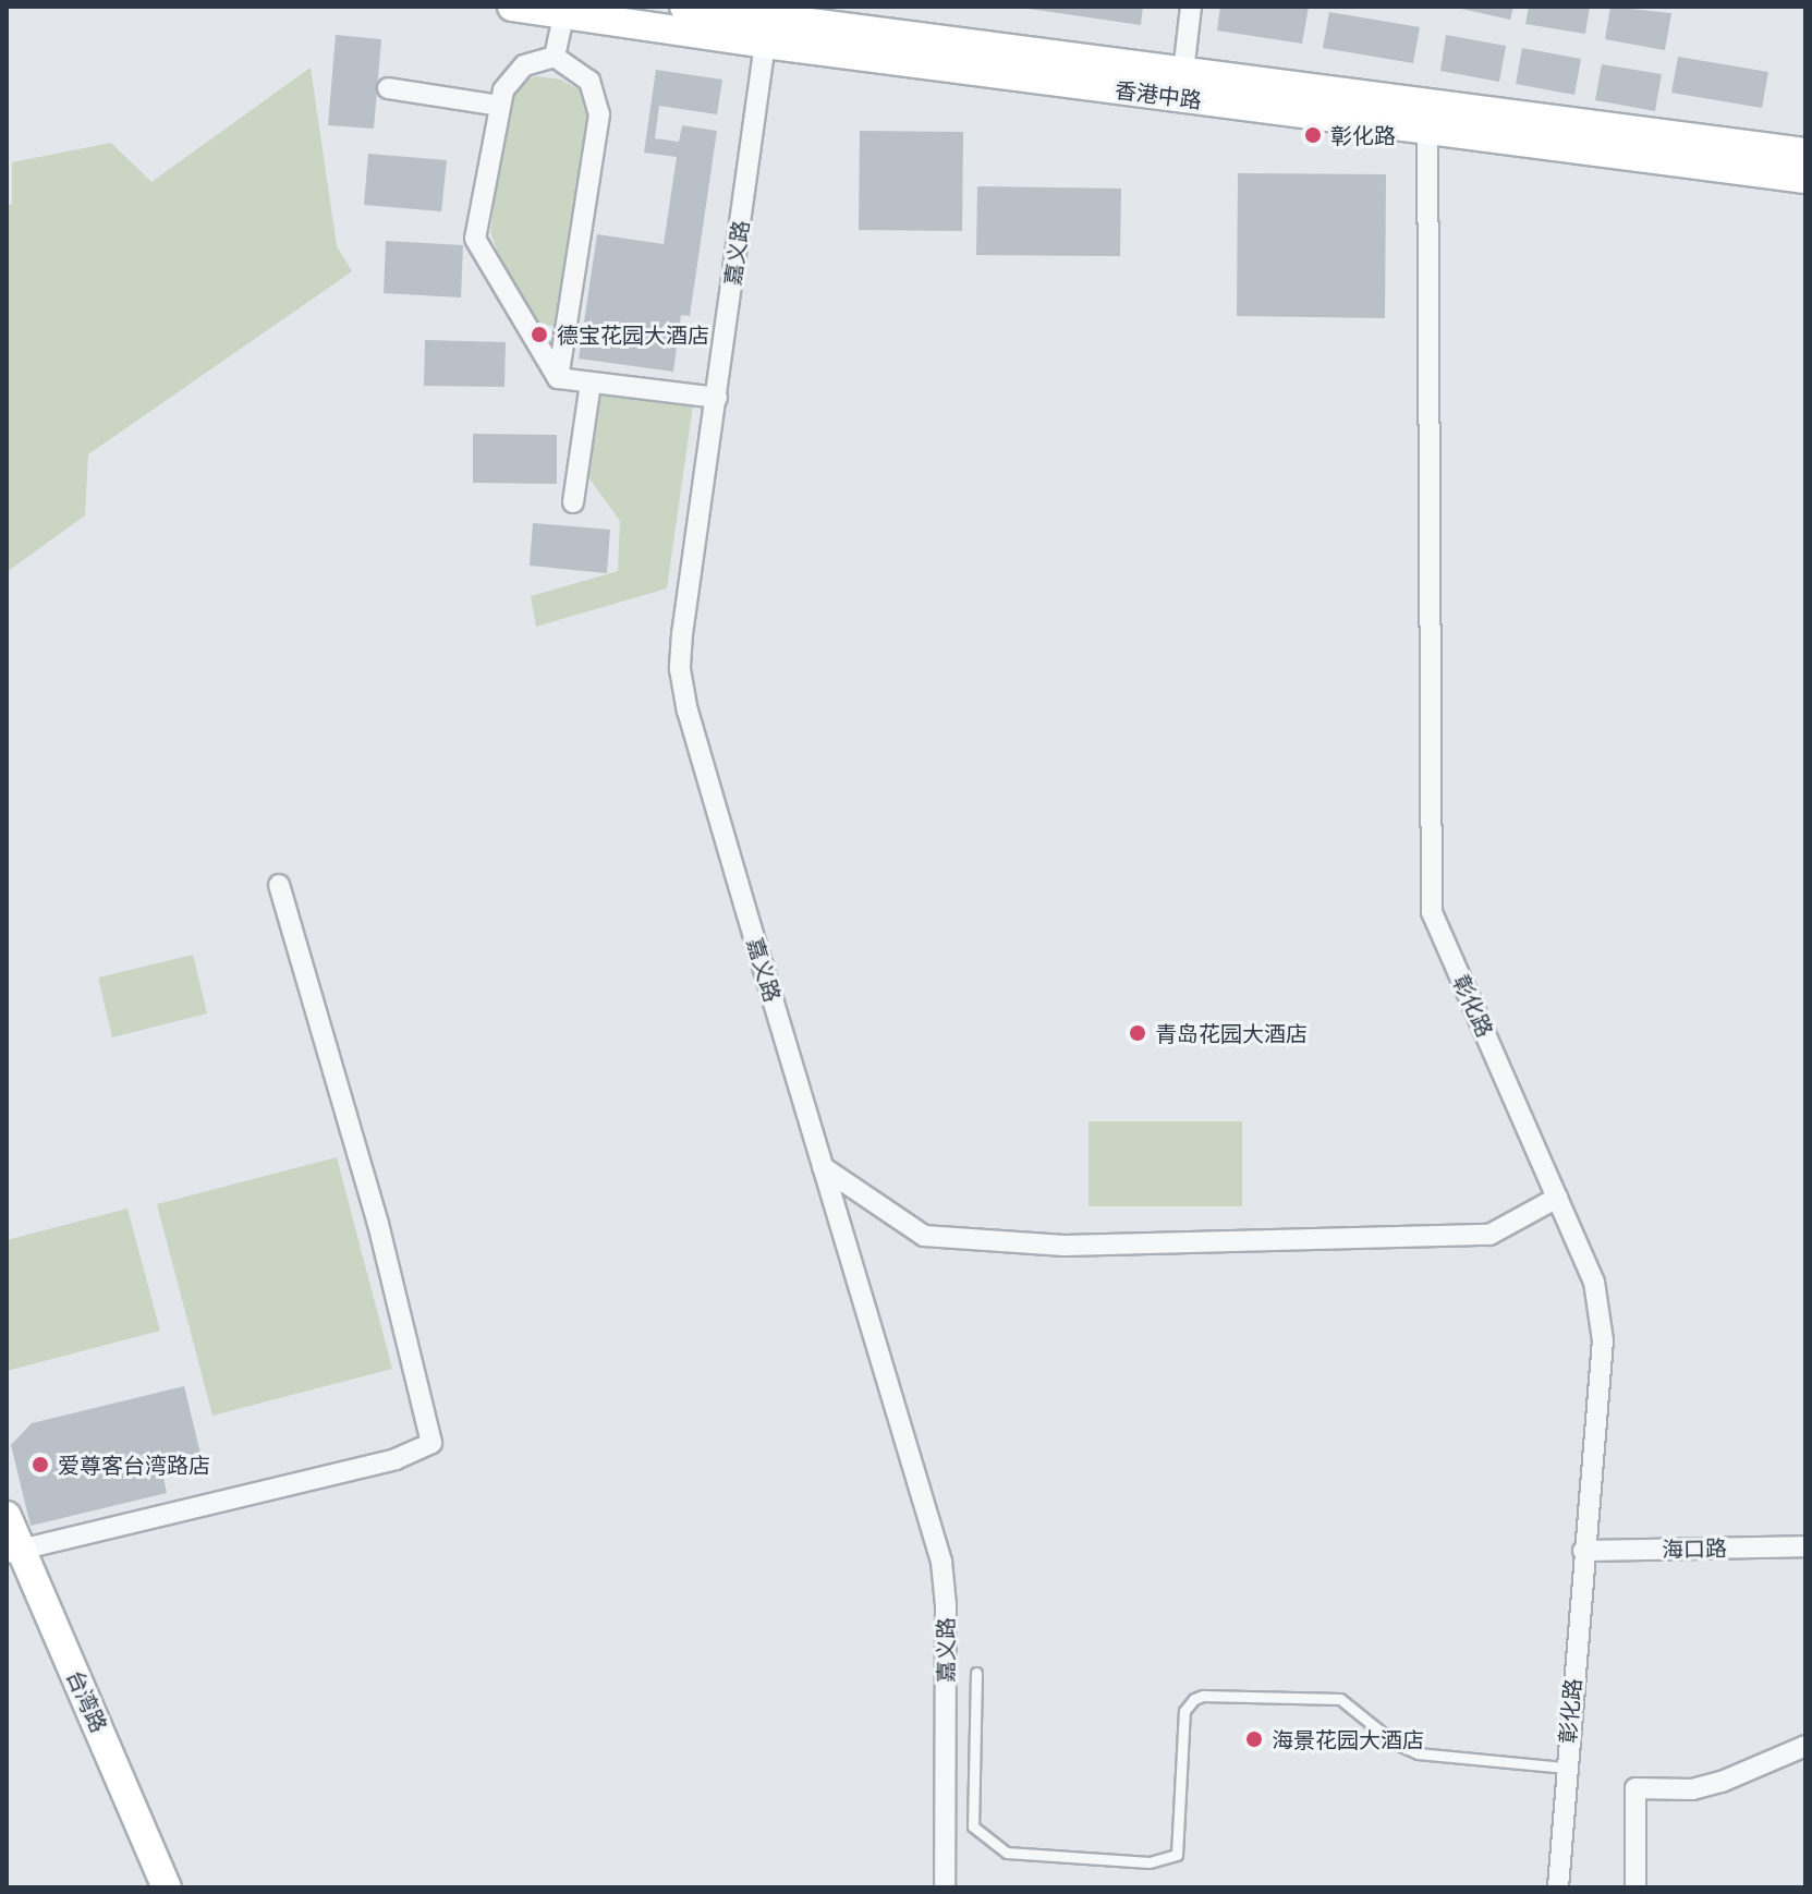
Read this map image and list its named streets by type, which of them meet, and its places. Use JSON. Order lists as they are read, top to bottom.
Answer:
{
  "streets": {
    "main road": ["香港中路", "台湾路"],
    "street": ["嘉义路", "彰化路", "海口路"]
  },
  "crossings": [
    ["香港中路", "嘉义路"],
    ["香港中路", "彰化路"],
    ["彰化路", "海口路"]
  ],
  "places": [
    "彰化路",
    "德宝花园大酒店",
    "青岛花园大酒店",
    "爱尊客台湾路店",
    "海景花园大酒店"
  ]
}
